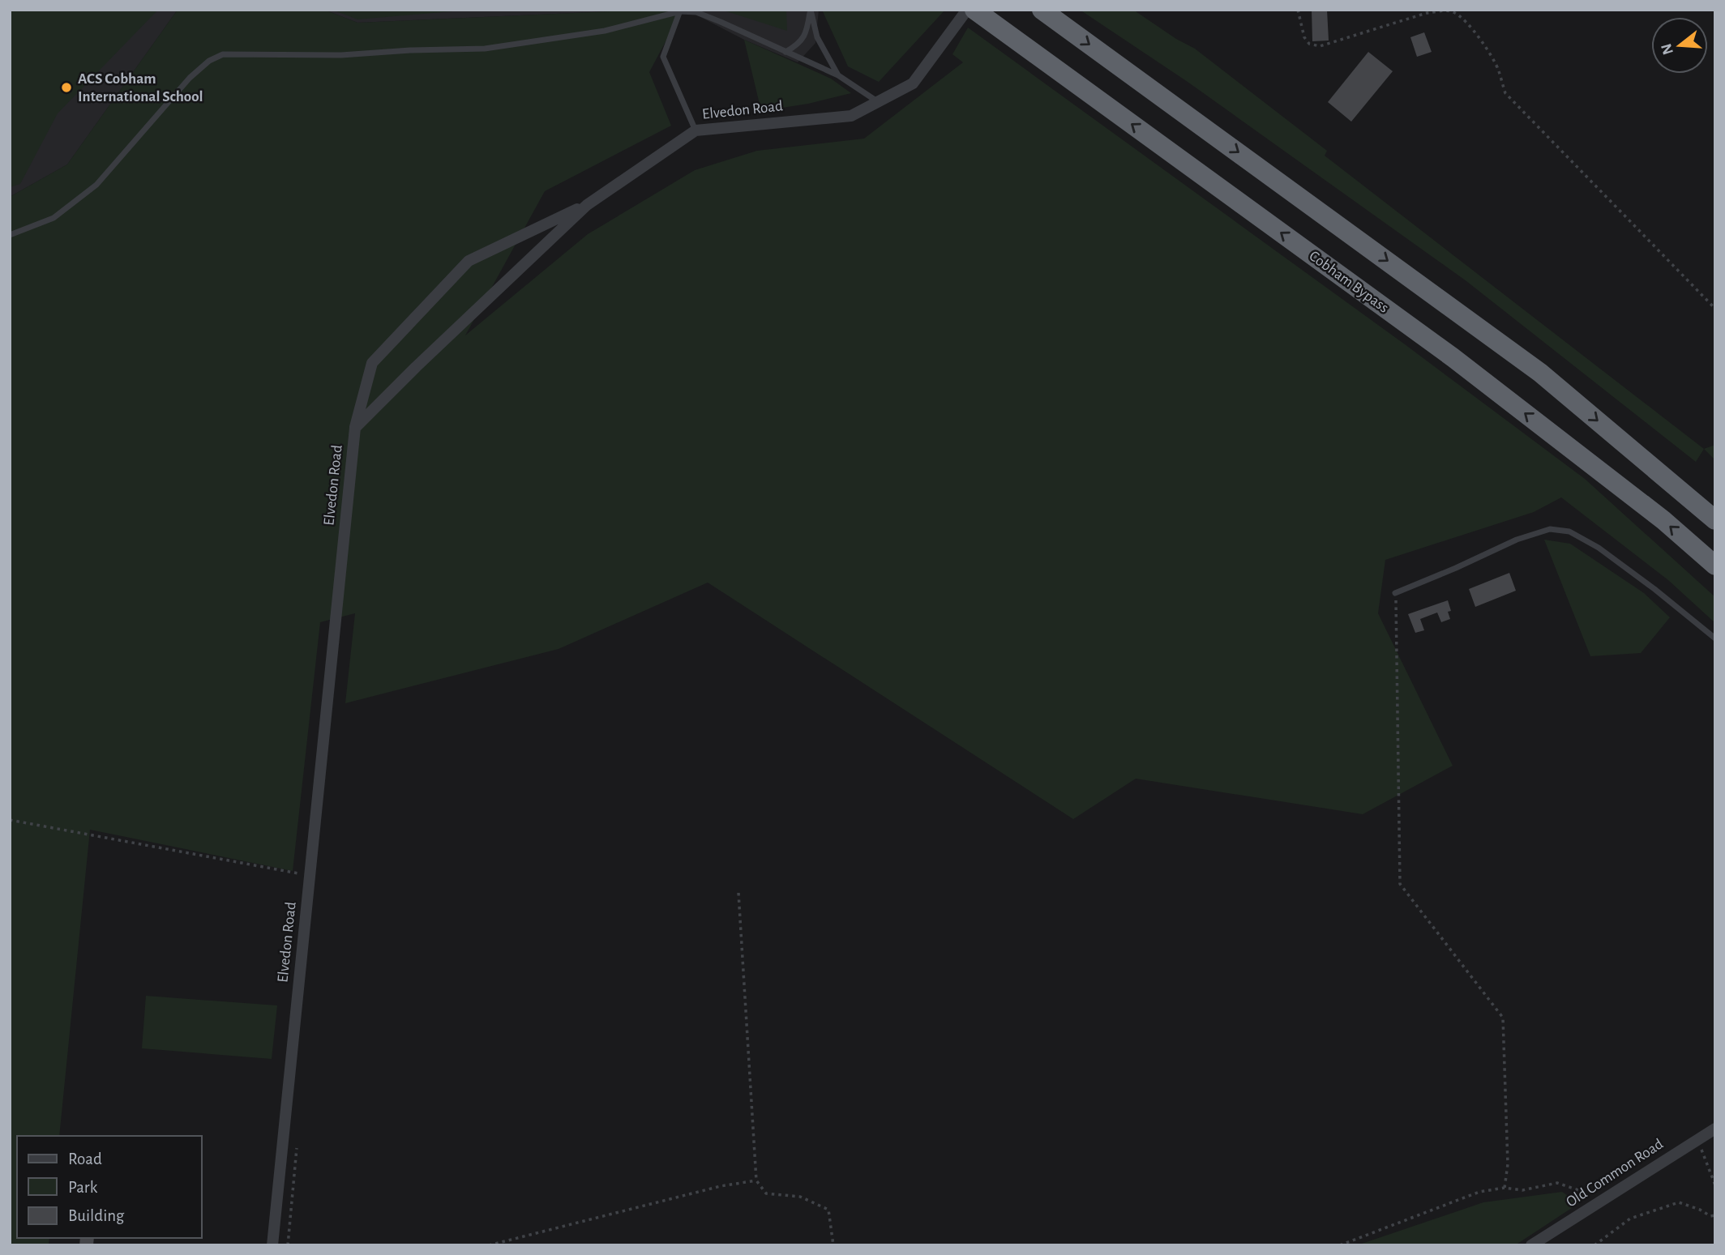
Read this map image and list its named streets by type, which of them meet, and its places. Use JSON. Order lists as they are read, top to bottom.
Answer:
{
  "streets": {
    "highway": ["Cobham Bypass"],
    "street": ["Elvedon Road", "Old Common Road"]
  },
  "places": ["ACS Cobham International School"],
  "legend": ["Road", "Park", "Building"],
  "north": "left"
}
